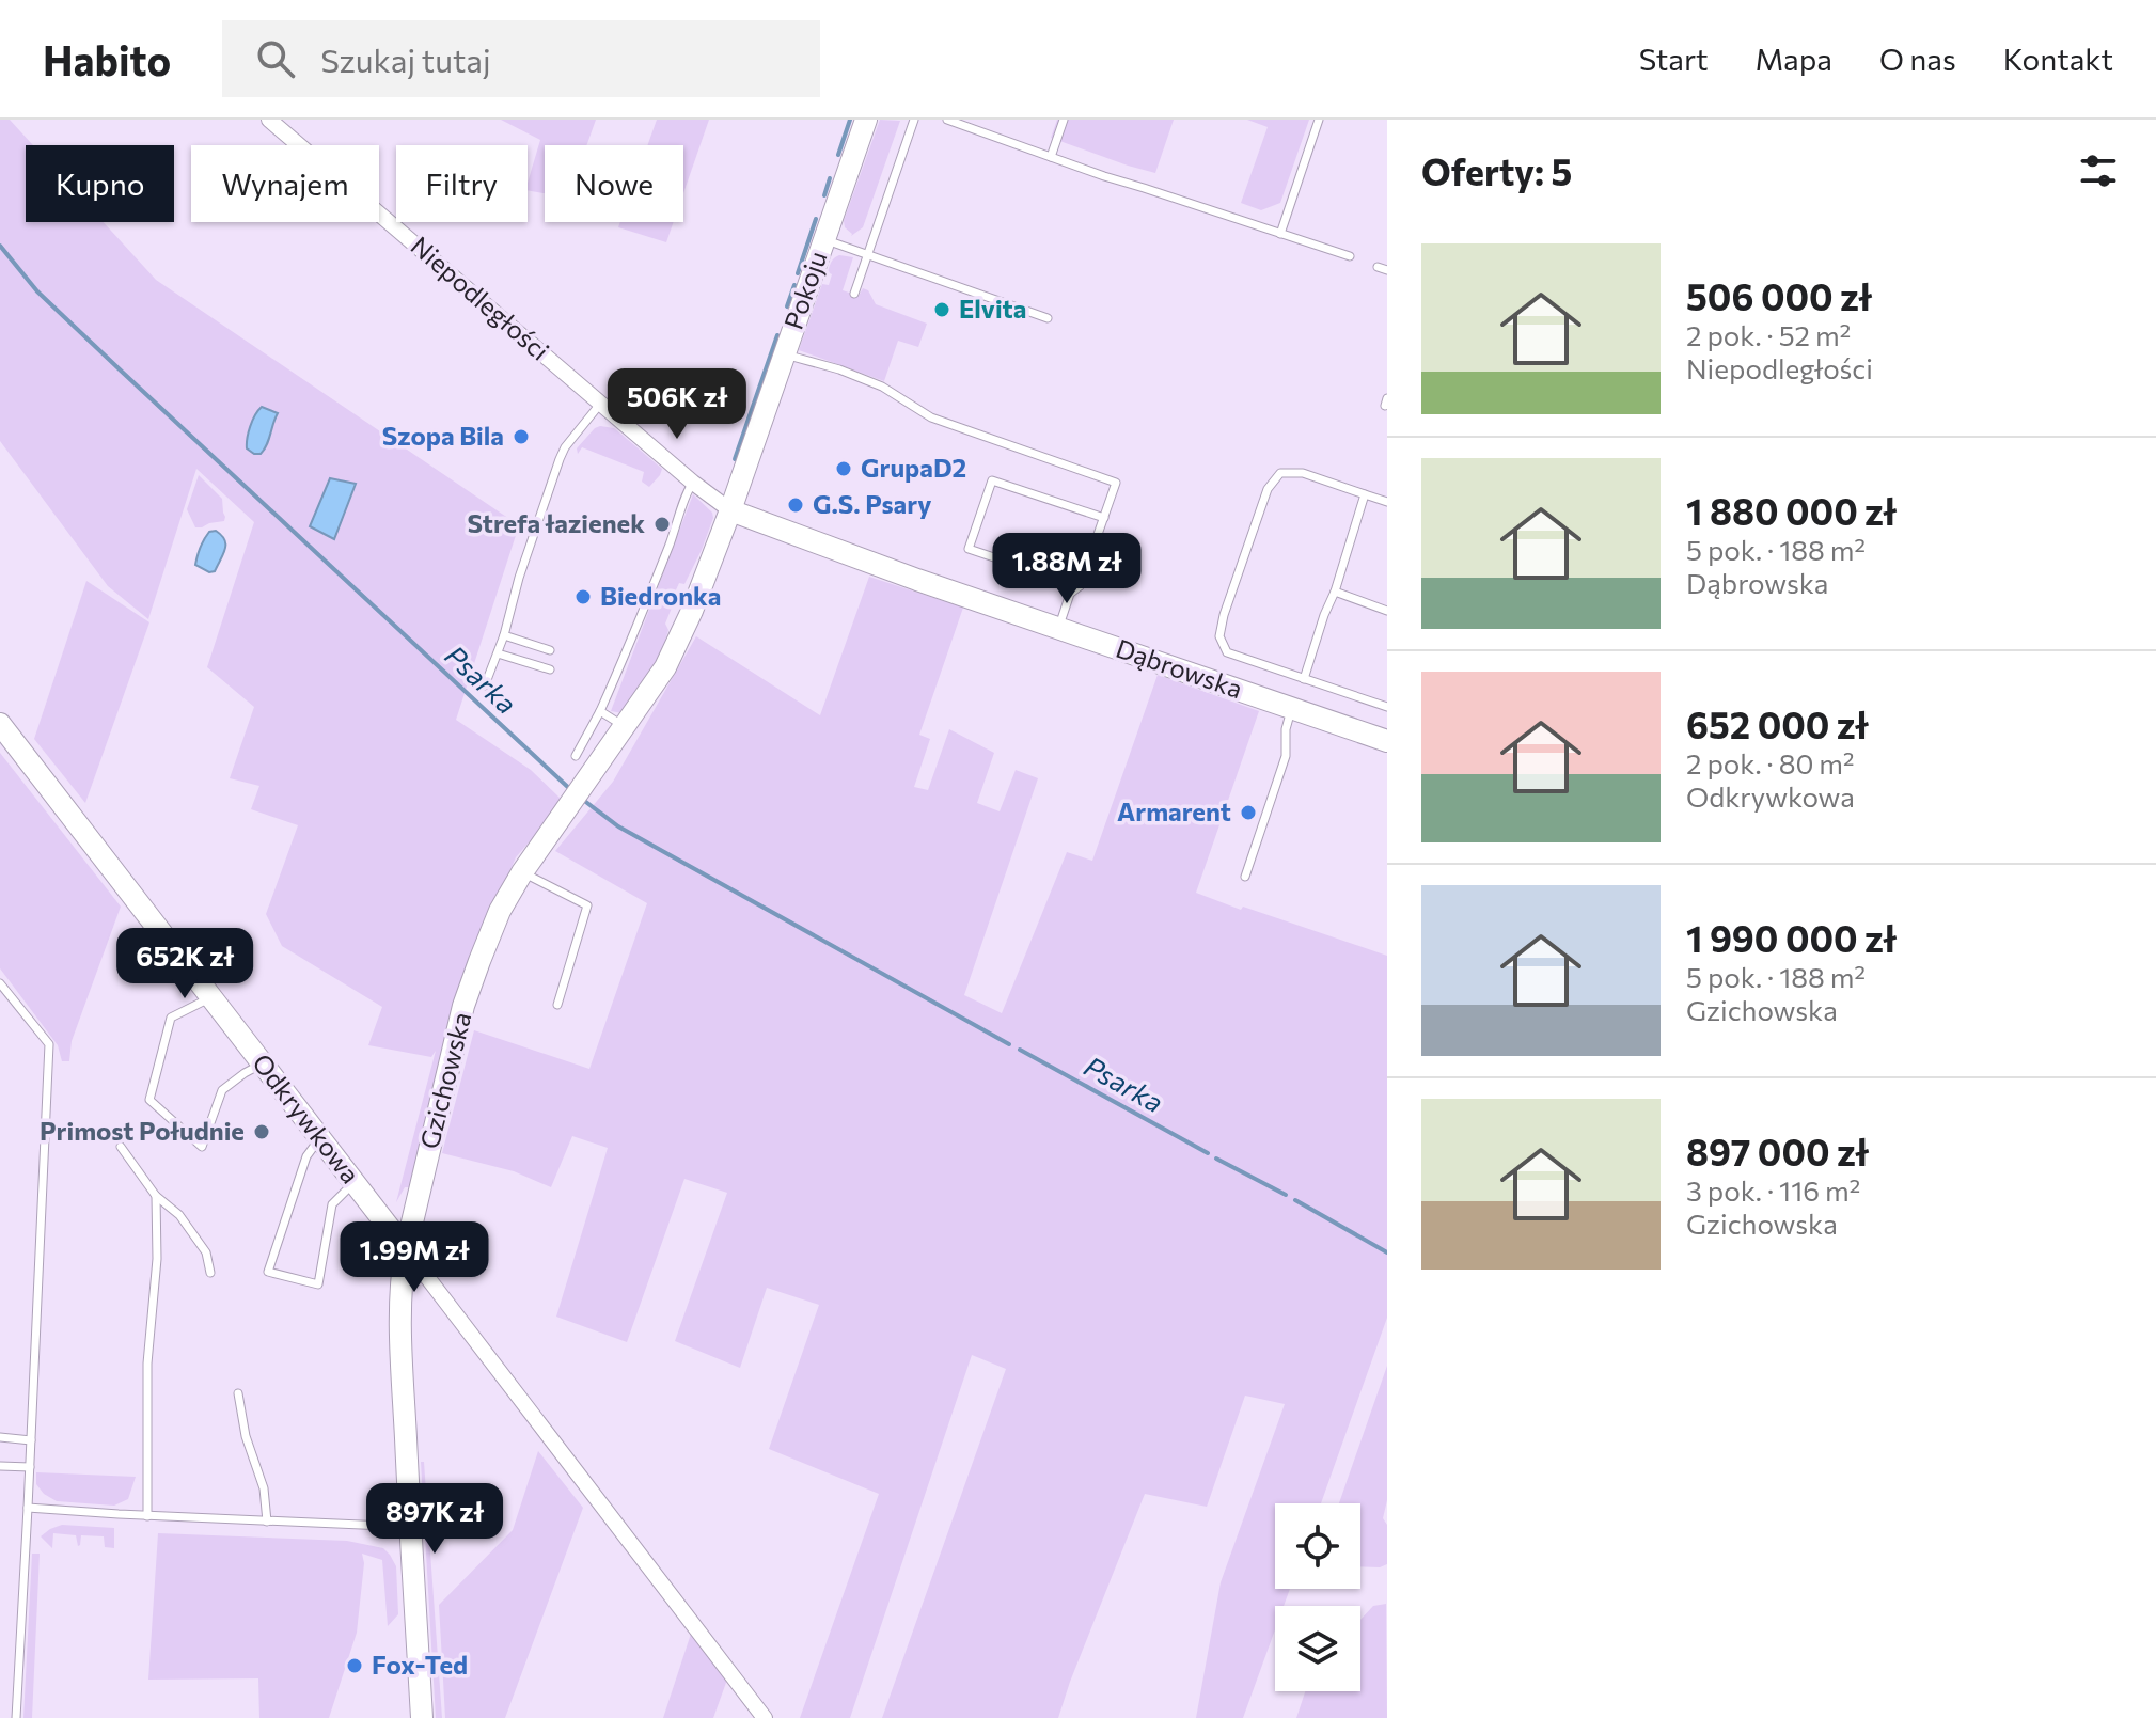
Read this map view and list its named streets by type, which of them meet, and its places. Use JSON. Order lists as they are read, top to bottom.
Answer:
{
  "streets": {
    "street": [
      "Pokoju",
      "Niepodległości",
      "Dąbrowska",
      "Gzichowska",
      "Odkrywkowa"
    ]
  },
  "crossings": [
    ["Pokoju", "Niepodległości"],
    ["Pokoju", "Dąbrowska"],
    ["Pokoju", "Gzichowska"],
    ["Niepodległości", "Dąbrowska"],
    ["Niepodległości", "Gzichowska"],
    ["Dąbrowska", "Gzichowska"],
    ["Gzichowska", "Odkrywkowa"]
  ],
  "water": ["Psarka"],
  "places": [
    "Elvita",
    "Szopa Bila",
    "GrupaD2",
    "G.S. Psary",
    "Strefa łazienek",
    "Biedronka",
    "Armarent",
    "Primost Południe",
    "Fox-Ted"
  ],
  "page": {
    "header": "Habito",
    "search": "Szukaj tutaj",
    "nav": [
      "Start",
      "Mapa",
      "O nas",
      "Kontakt"
    ],
    "heading": "Oferty: 5",
    "chip": [
      "Kupno",
      "Wynajem",
      "Filtry",
      "Nowe"
    ],
    "list": [
      {
        "name": "506 000 zł",
        "note": "2 pok. · 52 m² · Niepodległości"
      },
      {
        "name": "1 880 000 zł",
        "note": "5 pok. · 188 m² · Dąbrowska"
      },
      {
        "name": "652 000 zł",
        "note": "2 pok. · 80 m² · Odkrywkowa"
      },
      {
        "name": "1 990 000 zł",
        "note": "5 pok. · 188 m² · Gzichowska"
      },
      {
        "name": "897 000 zł",
        "note": "3 pok. · 116 m² · Gzichowska"
      }
    ],
    "price": [
      "506K zł",
      "1.88M zł",
      "652K zł",
      "1.99M zł",
      "897K zł"
    ]
  }
}
